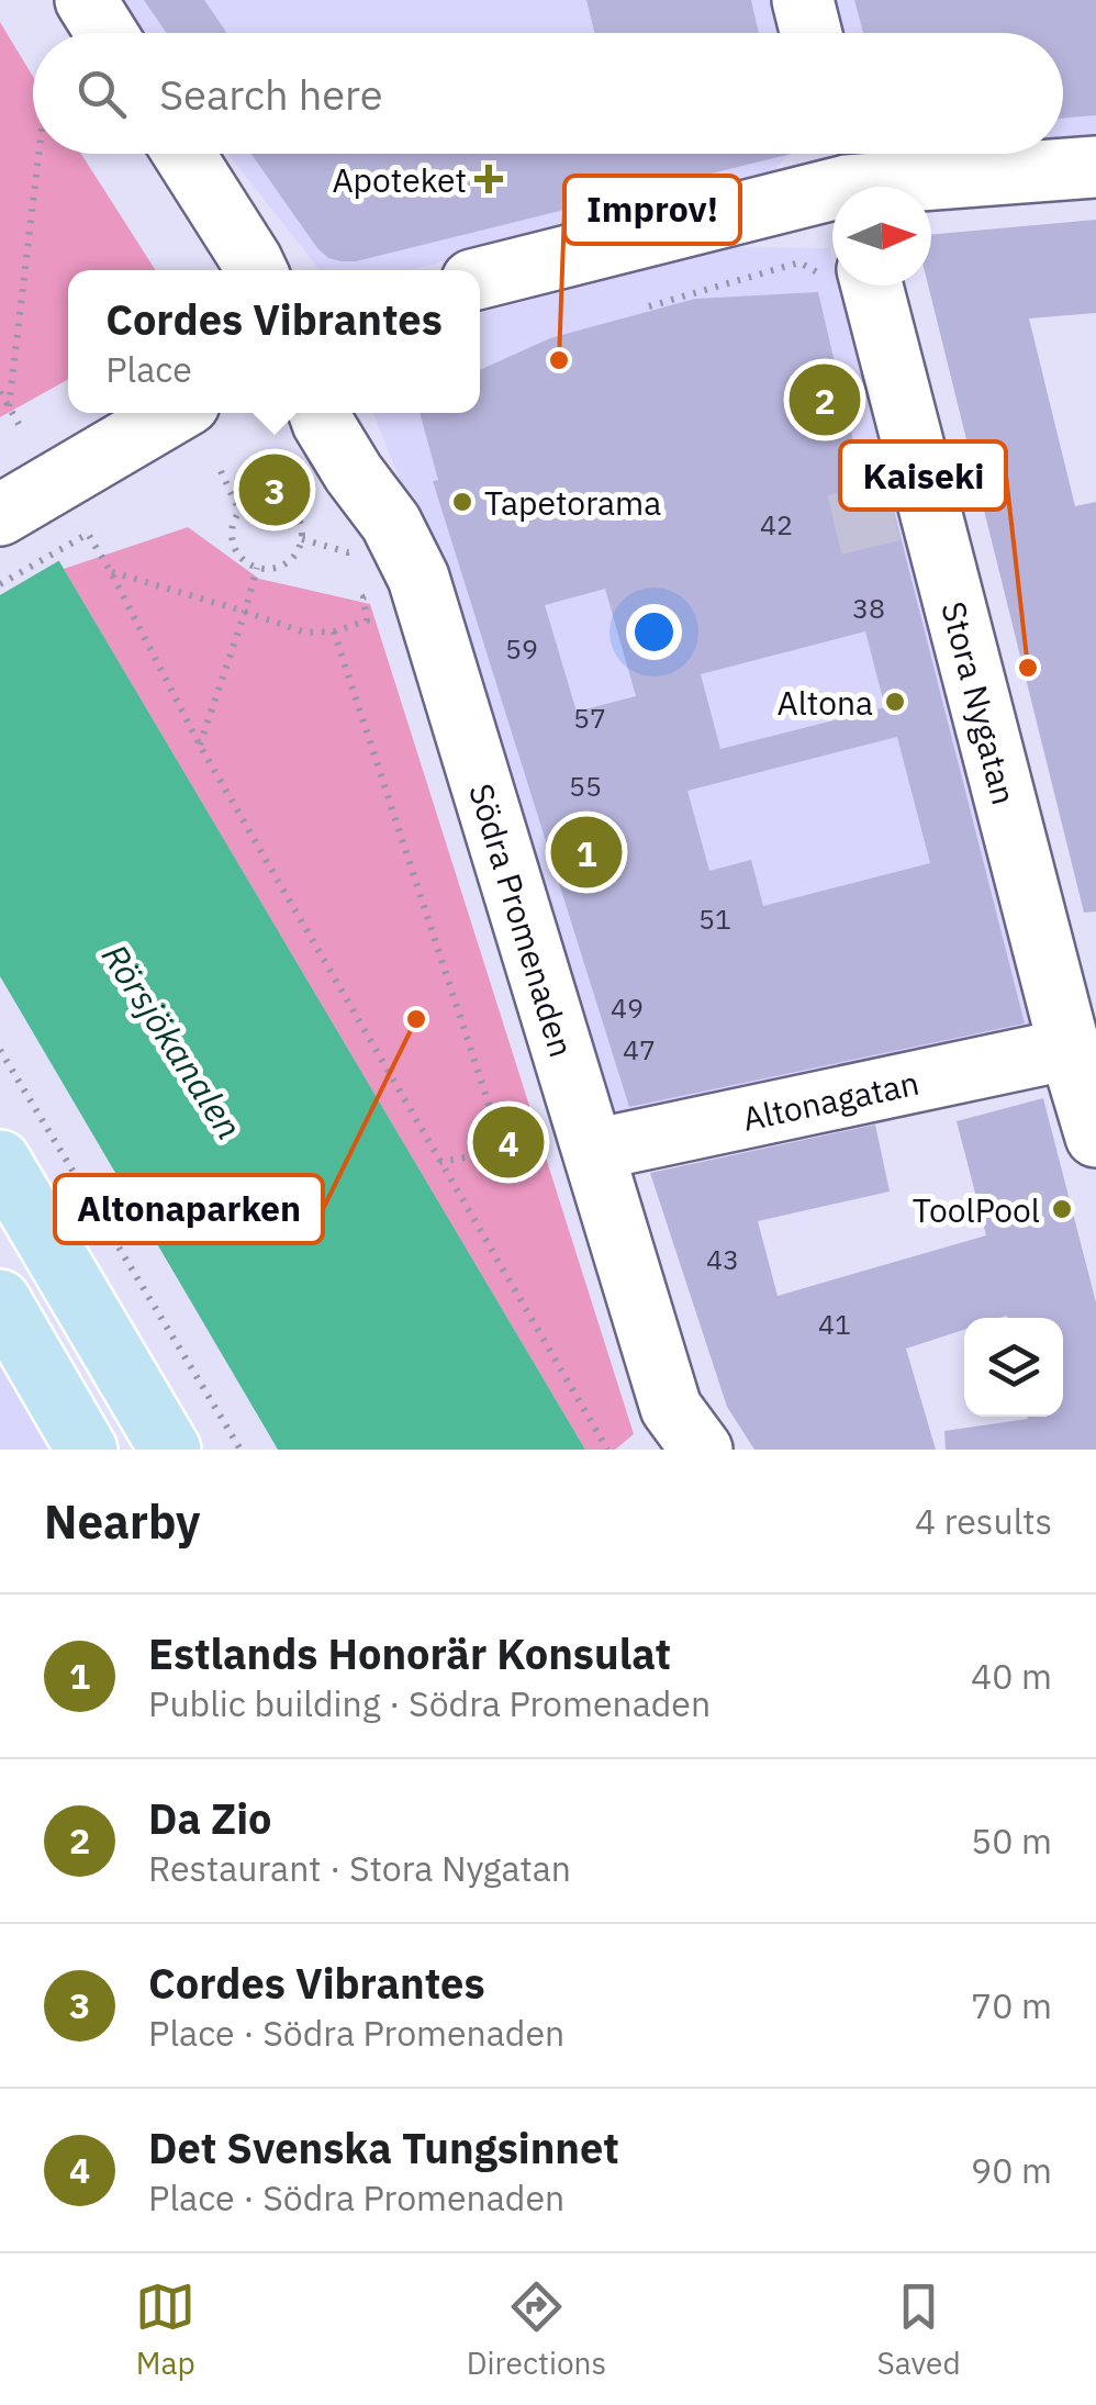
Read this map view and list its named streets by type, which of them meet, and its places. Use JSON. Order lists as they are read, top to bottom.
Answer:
{
  "streets": {
    "street": ["Stora Nygatan", "Södra Promenaden", "Altonagatan"]
  },
  "crossings": [
    ["Stora Nygatan", "Altonagatan"],
    ["Södra Promenaden", "Altonagatan"]
  ],
  "water": ["Rörsjökanalen"],
  "places": {
    "health": ["Apoteket"],
    "other": [
      "Improv!",
      "Tapetorama",
      "Kaiseki",
      "Altona",
      "Altonaparken",
      "ToolPool"
    ]
  },
  "house_numbers": [
    "42",
    "38",
    "59",
    "57",
    "55",
    "51",
    "49",
    "47",
    "43",
    "41"
  ],
  "north": "right",
  "page": {
    "search": "Search here",
    "popup": ["Cordes Vibrantes", "Place"],
    "pins": [
      "2",
      "3",
      "1",
      "4"
    ],
    "heading": ["Nearby", "4 results"],
    "list": [
      {
        "mark": "1",
        "name": "Estlands Honorär Konsulat",
        "note": "Public building · Södra Promenaden",
        "value": "40 m"
      },
      {
        "mark": "2",
        "name": "Da Zio",
        "note": "Restaurant · Stora Nygatan",
        "value": "50 m"
      },
      {
        "mark": "3",
        "name": "Cordes Vibrantes",
        "note": "Place · Södra Promenaden",
        "value": "70 m"
      },
      {
        "mark": "4",
        "name": "Det Svenska Tungsinnet",
        "note": "Place · Södra Promenaden",
        "value": "90 m"
      }
    ],
    "nav": ["Map", "Directions", "Saved"]
  }
}
